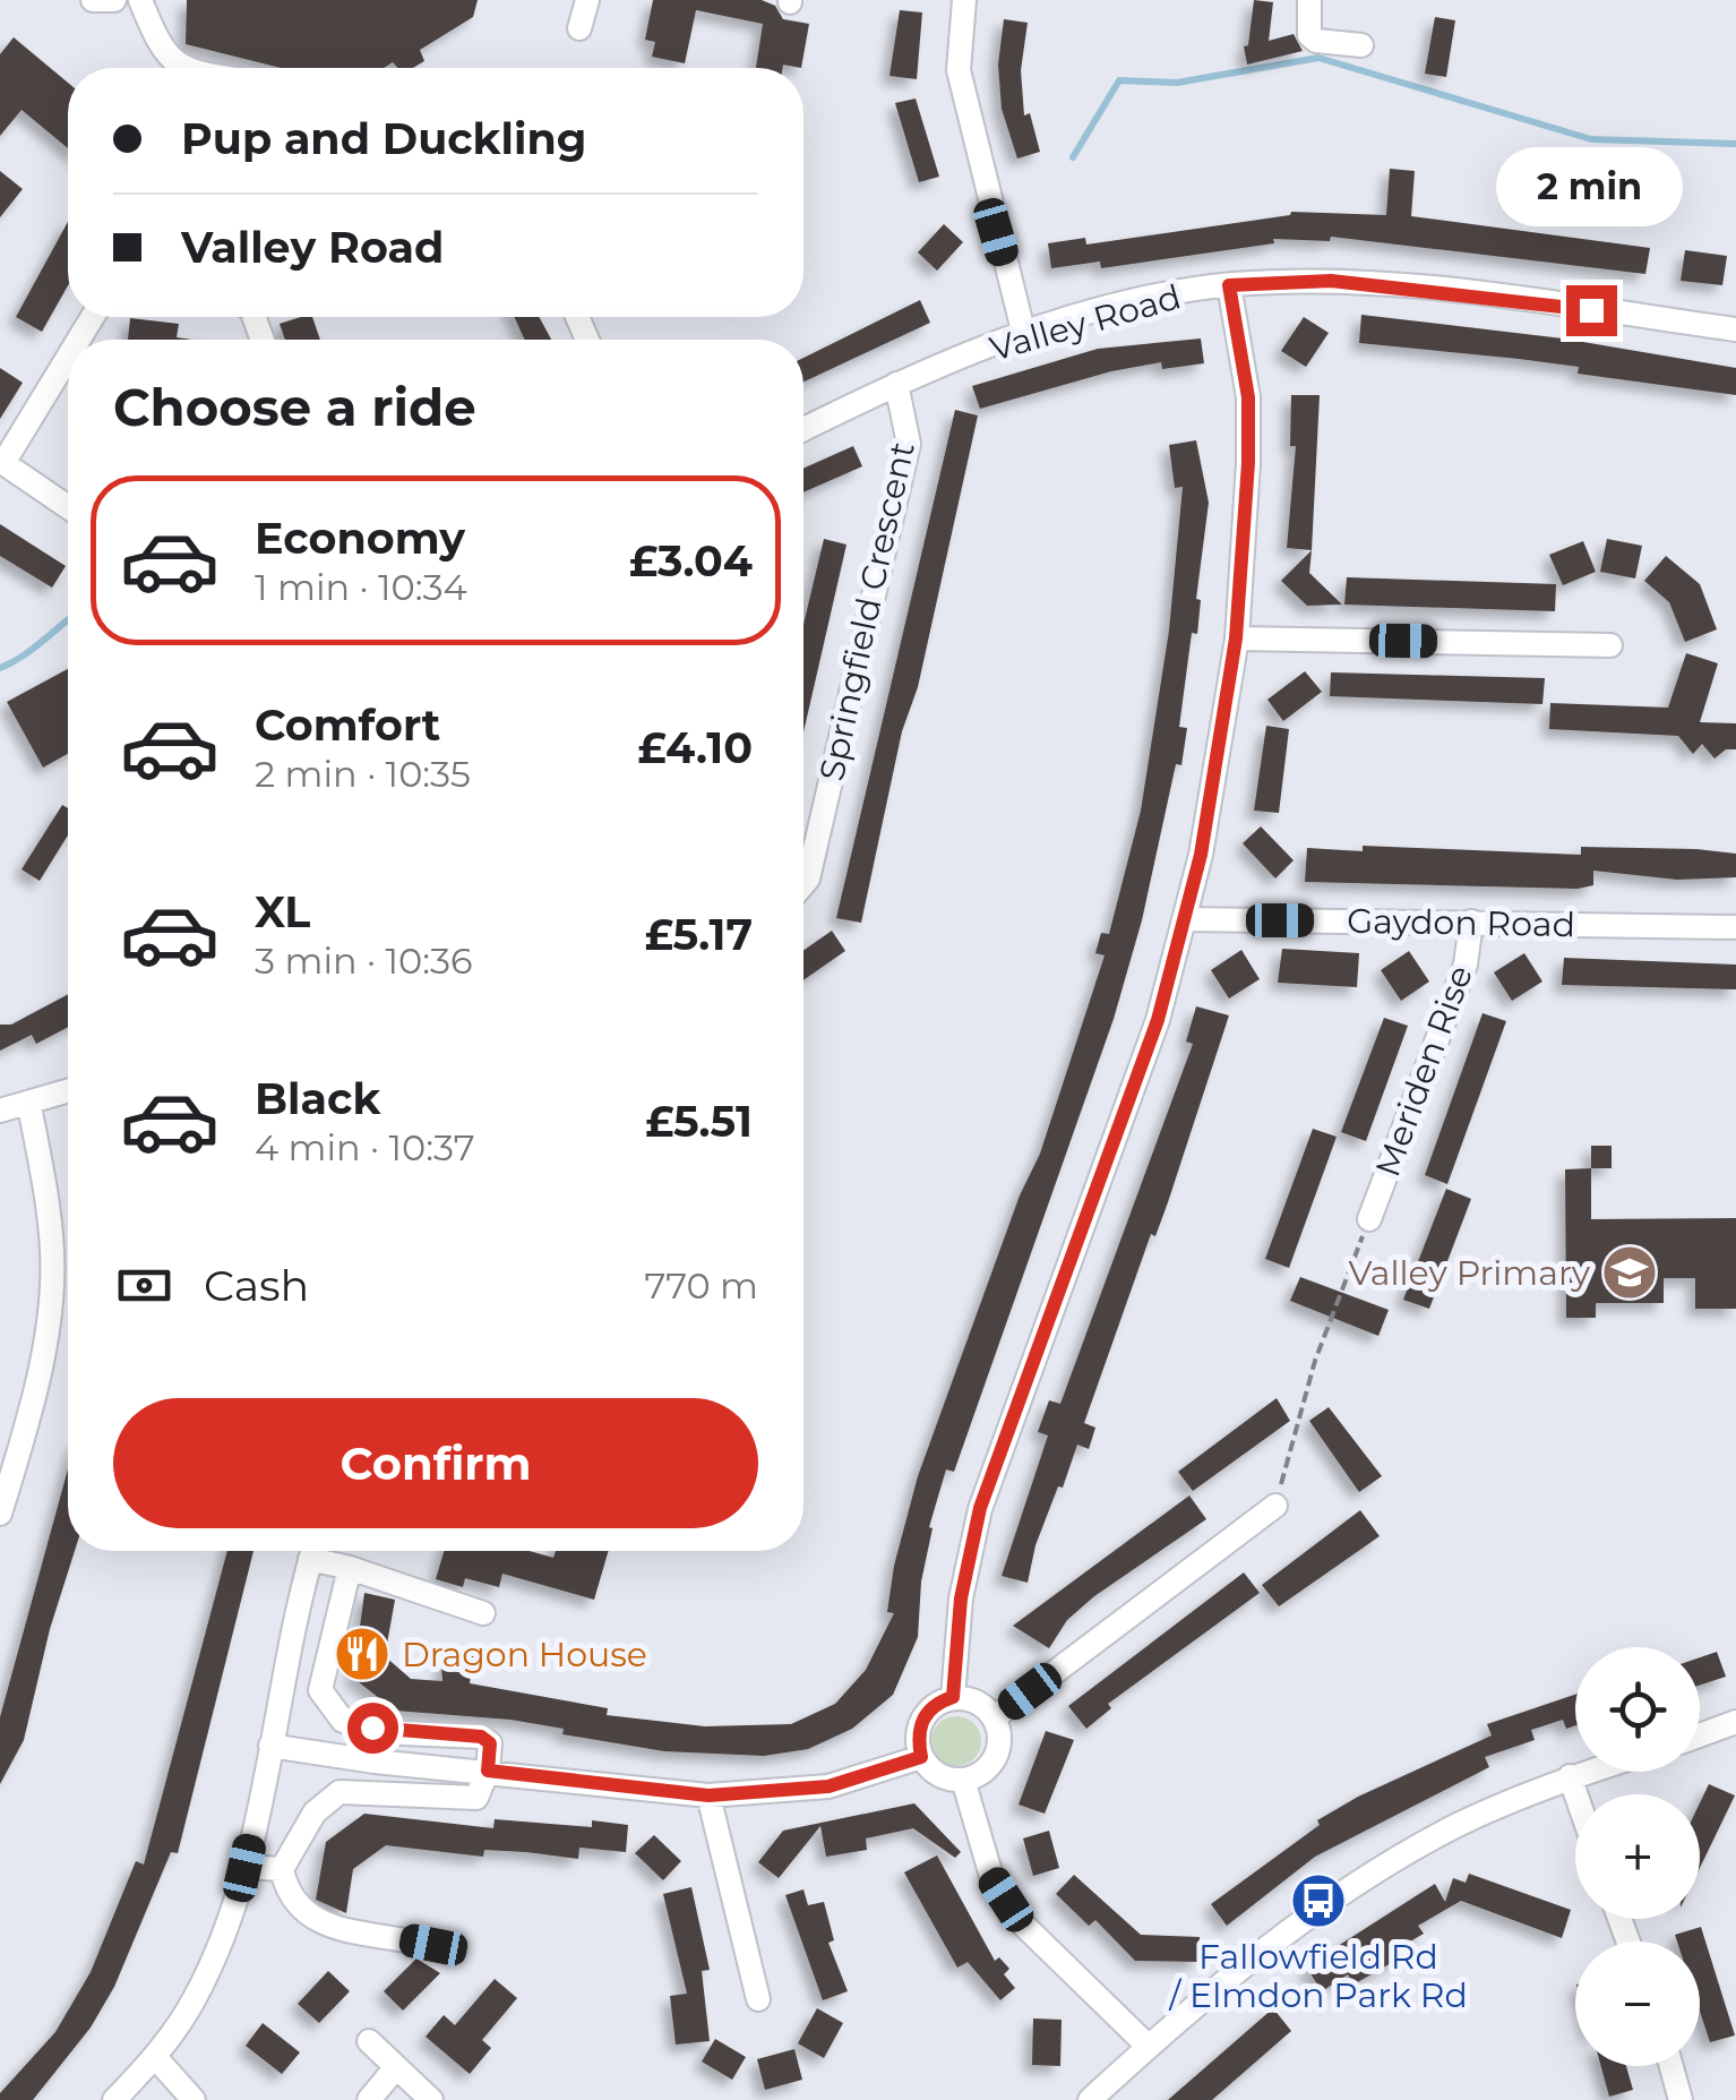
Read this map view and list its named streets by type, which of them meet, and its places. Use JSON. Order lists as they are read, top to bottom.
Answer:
{
  "streets": {
    "street": [
      "Valley Road",
      "Springfield Crescent",
      "Gaydon Road",
      "Meriden Rise"
    ]
  },
  "crossings": [
    ["Valley Road", "Springfield Crescent"],
    ["Gaydon Road", "Meriden Rise"]
  ],
  "places": {
    "school or university": ["Valley Primary"],
    "restaurant": ["Dragon House"],
    "bus stop": ["Fallowfield Rd / Elmdon Park Rd"]
  },
  "page": {
    "banner": ["Pup and Duckling", "Valley Road"],
    "bubble": "2 min",
    "heading": "Choose a ride",
    "list": [
      {
        "name": "Economy",
        "note": "1 min · 10:34",
        "value": "£3.04"
      },
      {
        "name": "Comfort",
        "note": "2 min · 10:35",
        "value": "£4.10"
      },
      {
        "name": "XL",
        "note": "3 min · 10:36",
        "value": "£5.17"
      },
      {
        "name": "Black",
        "note": "4 min · 10:37",
        "value": "£5.51"
      }
    ],
    "pay": ["Cash", "770 m"],
    "buttons": "Confirm",
    "map_buttons": ["+", "−"]
  }
}
